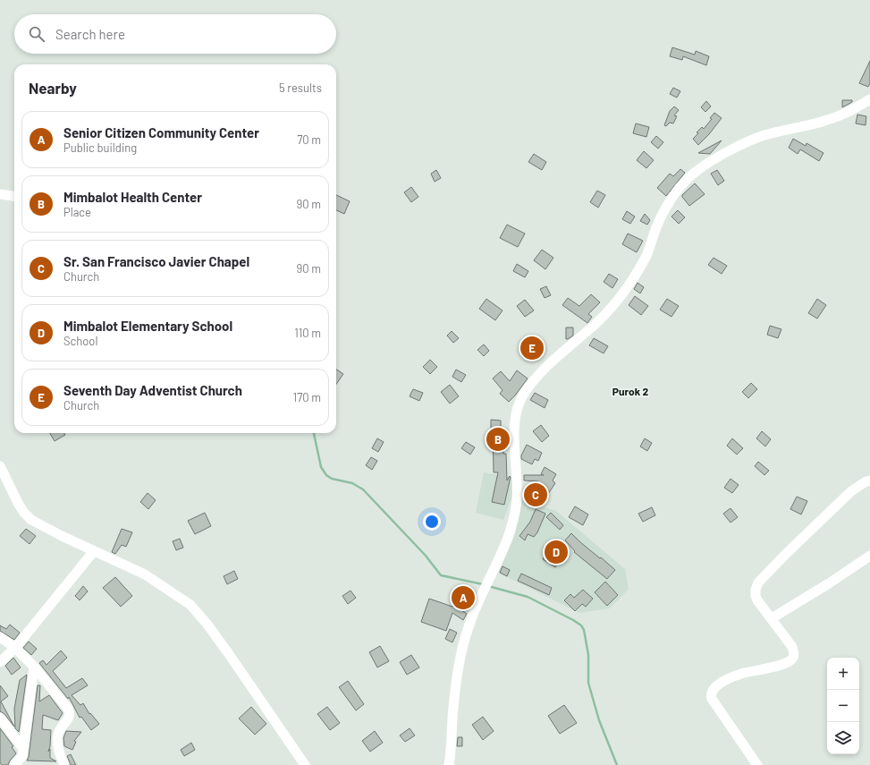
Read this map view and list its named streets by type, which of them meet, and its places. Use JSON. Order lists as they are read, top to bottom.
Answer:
{
  "districts": ["Purok 2"],
  "page": {
    "search": "Search here",
    "heading": ["Nearby", "5 results"],
    "list": [
      {
        "mark": "A",
        "name": "Senior Citizen Community Center",
        "note": "Public building",
        "value": "70 m"
      },
      {
        "mark": "B",
        "name": "Mimbalot Health Center",
        "note": "Place",
        "value": "90 m"
      },
      {
        "mark": "C",
        "name": "Sr. San Francisco Javier Chapel",
        "note": "Church",
        "value": "90 m"
      },
      {
        "mark": "D",
        "name": "Mimbalot Elementary School",
        "note": "School",
        "value": "110 m"
      },
      {
        "mark": "E",
        "name": "Seventh Day Adventist Church",
        "note": "Church",
        "value": "170 m"
      }
    ],
    "pins": [
      "E",
      "B",
      "C",
      "D",
      "A"
    ],
    "map_buttons": ["+", "−"]
  }
}
